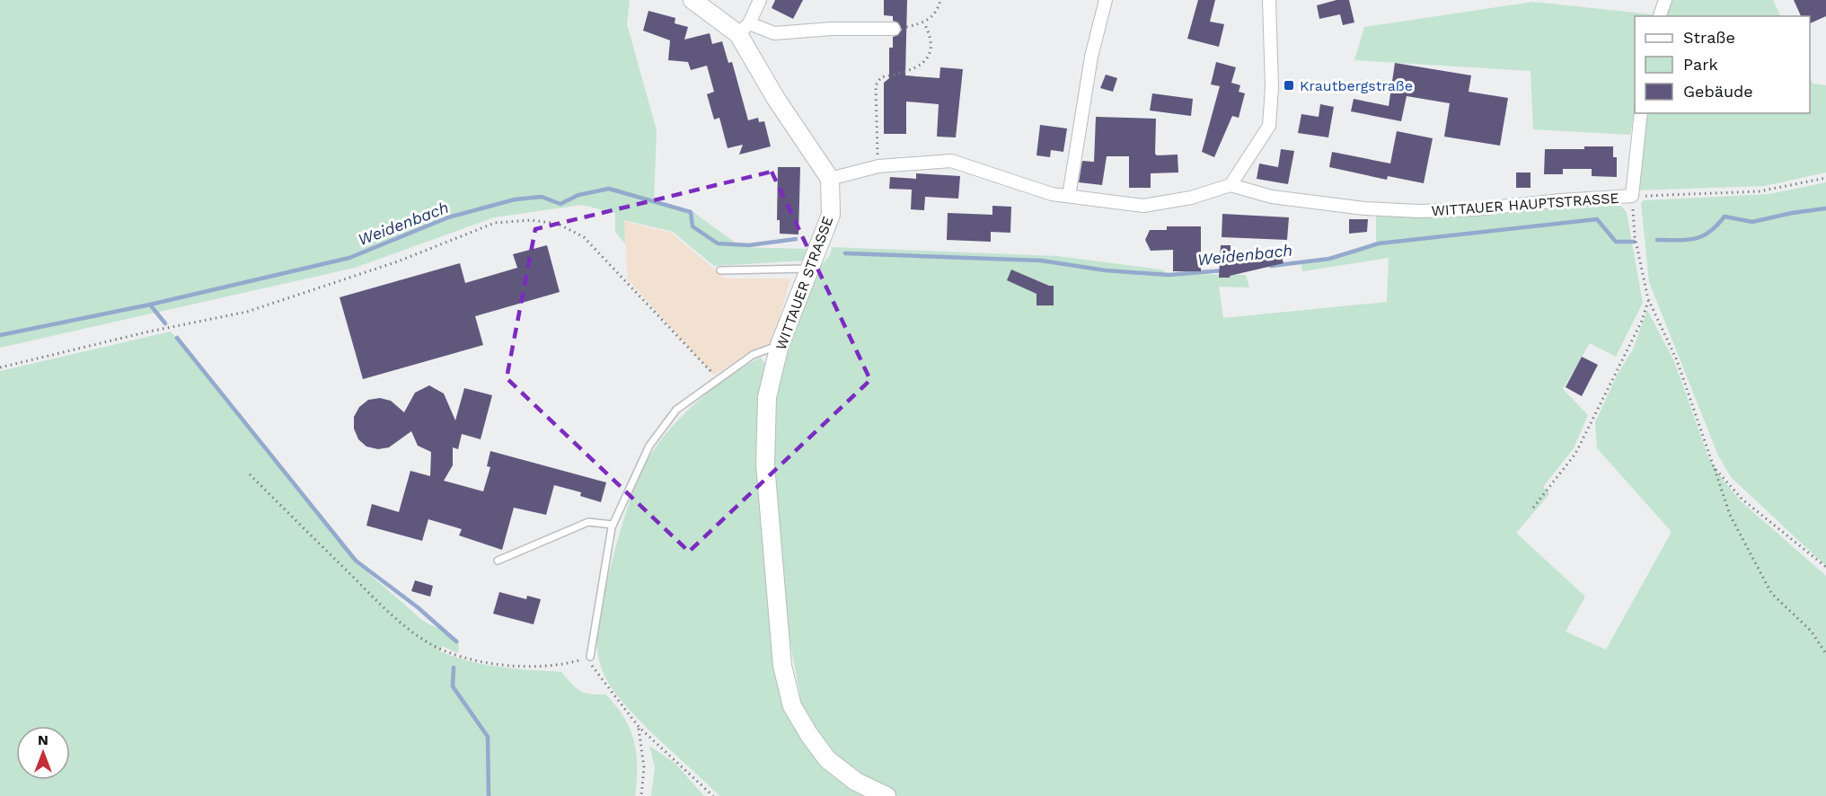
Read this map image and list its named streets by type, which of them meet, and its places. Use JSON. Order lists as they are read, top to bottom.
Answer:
{
  "streets": {
    "street": ["WITTAUER HAUPTSTRASSE", "WITTAUER STRASSE"]
  },
  "water": ["Weidenbach"],
  "places": {
    "transit": ["Krautbergstraße"]
  },
  "legend": ["Straße", "Park", "Gebäude"],
  "north": "top"
}
